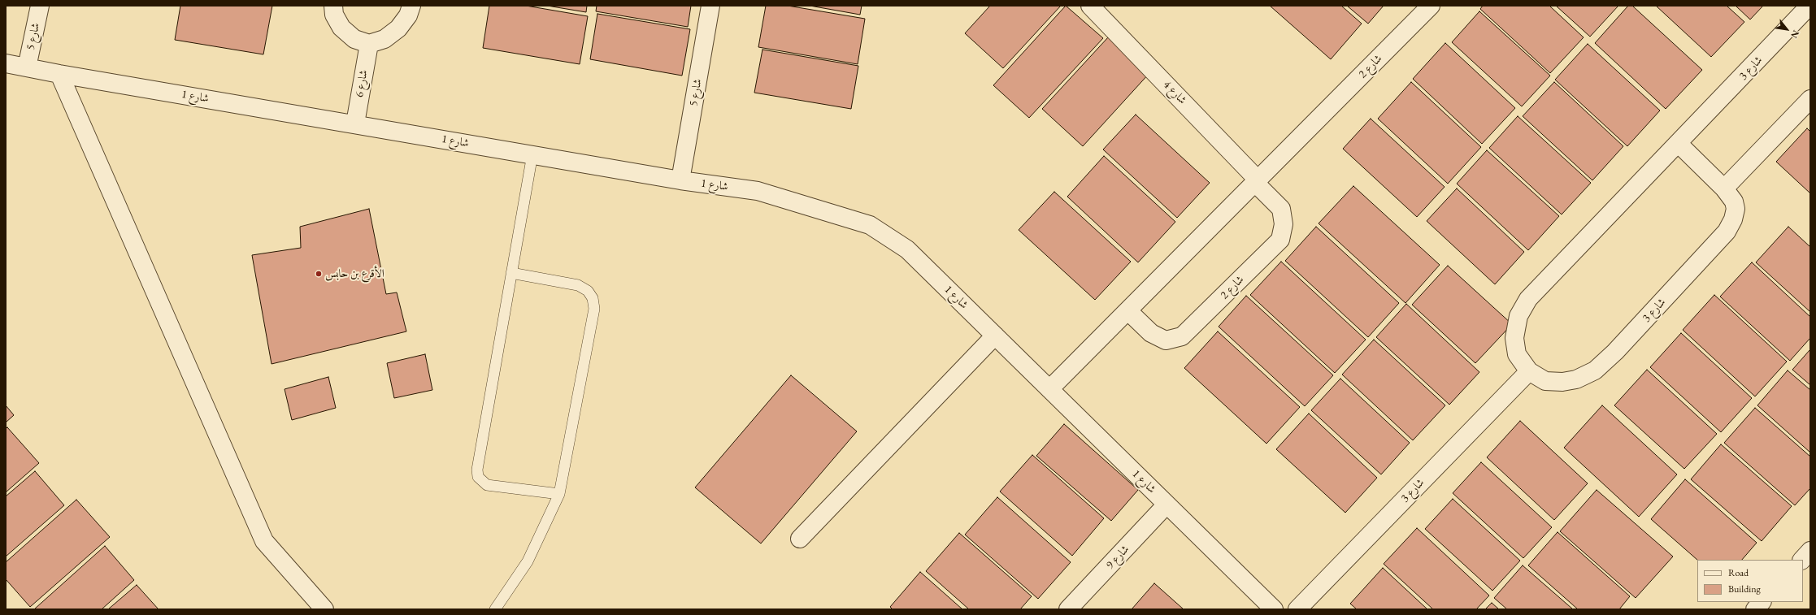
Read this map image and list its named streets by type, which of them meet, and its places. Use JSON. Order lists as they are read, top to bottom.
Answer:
{
  "streets": {
    "street": [
      "شارع 5",
      "شارع 2",
      "شارع 3",
      "شارع 6",
      "شارع 4",
      "شارع 1",
      "شارع 9"
    ]
  },
  "crossings": [
    ["شارع 5", "شارع 1"],
    ["شارع 2", "شارع 4"],
    ["شارع 2", "شارع 1"],
    ["شارع 6", "شارع 1"],
    ["شارع 1", "شارع 9"]
  ],
  "places": ["الأقرع بن حابس"],
  "legend": ["Road", "Building"],
  "north": "bottom right"
}
